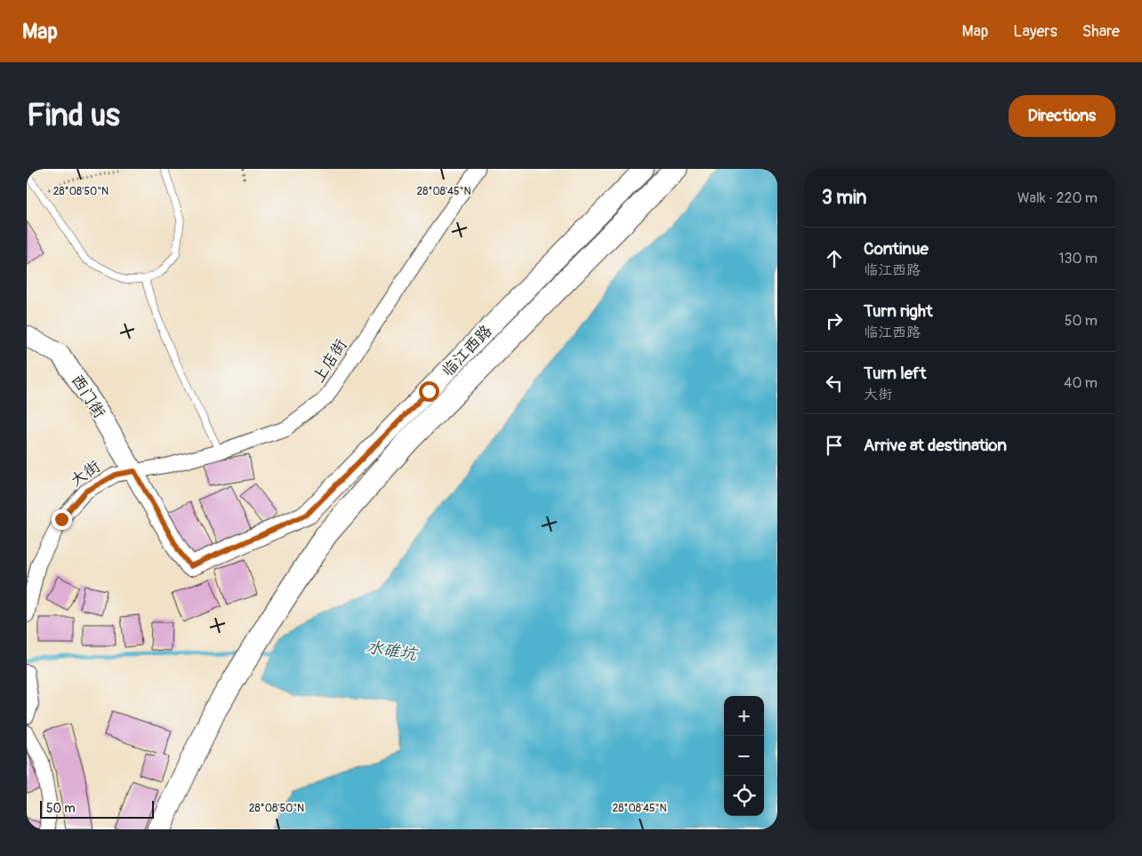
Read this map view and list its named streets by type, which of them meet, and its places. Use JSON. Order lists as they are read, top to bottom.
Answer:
{
  "streets": {
    "street": [
      "临江西路",
      "上店街",
      "西门街",
      "大街"
    ]
  },
  "crossings": [
    ["临江西路", "上店街"],
    ["临江西路", "西门街"],
    ["临江西路", "大街"],
    ["上店街", "西门街"],
    ["上店街", "大街"],
    ["西门街", "大街"]
  ],
  "water": ["水碓坑"],
  "scale_bar": "50 m",
  "page": {
    "header": "Map",
    "nav": ["Map", "Layers", "Share"],
    "buttons": "Directions",
    "title": "Find us",
    "heading": ["3 min", "Walk · 220 m"],
    "list": [
      ["Continue", "临江西路", "130 m"],
      ["Turn right", "临江西路", "50 m"],
      ["Turn left", "大街", "40 m"],
      "Arrive at destination"
    ],
    "map_buttons": ["+", "−"],
    "scale": "50 m"
  },
  "coordinates": ["28°08'50\"N", "28°08'45\"N"]
}
